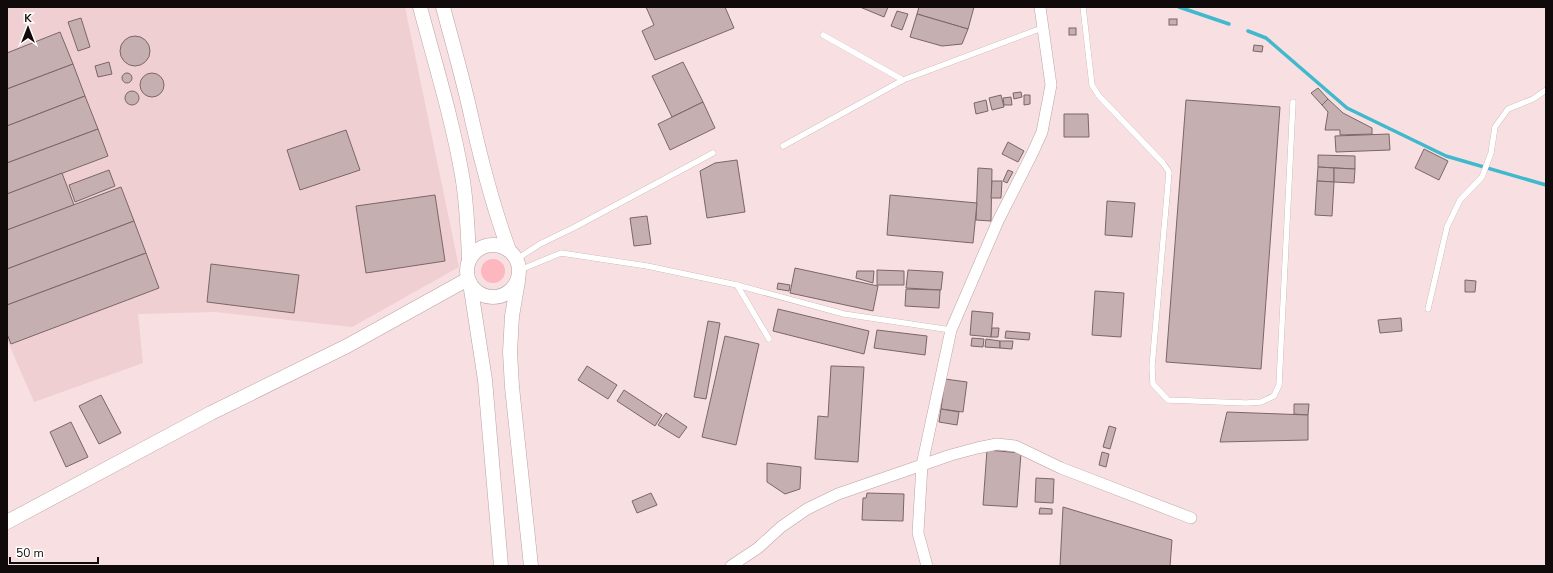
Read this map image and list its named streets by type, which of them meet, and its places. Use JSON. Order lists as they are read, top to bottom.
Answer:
{
  "scale_bar": "50 m",
  "north": "top"
}
